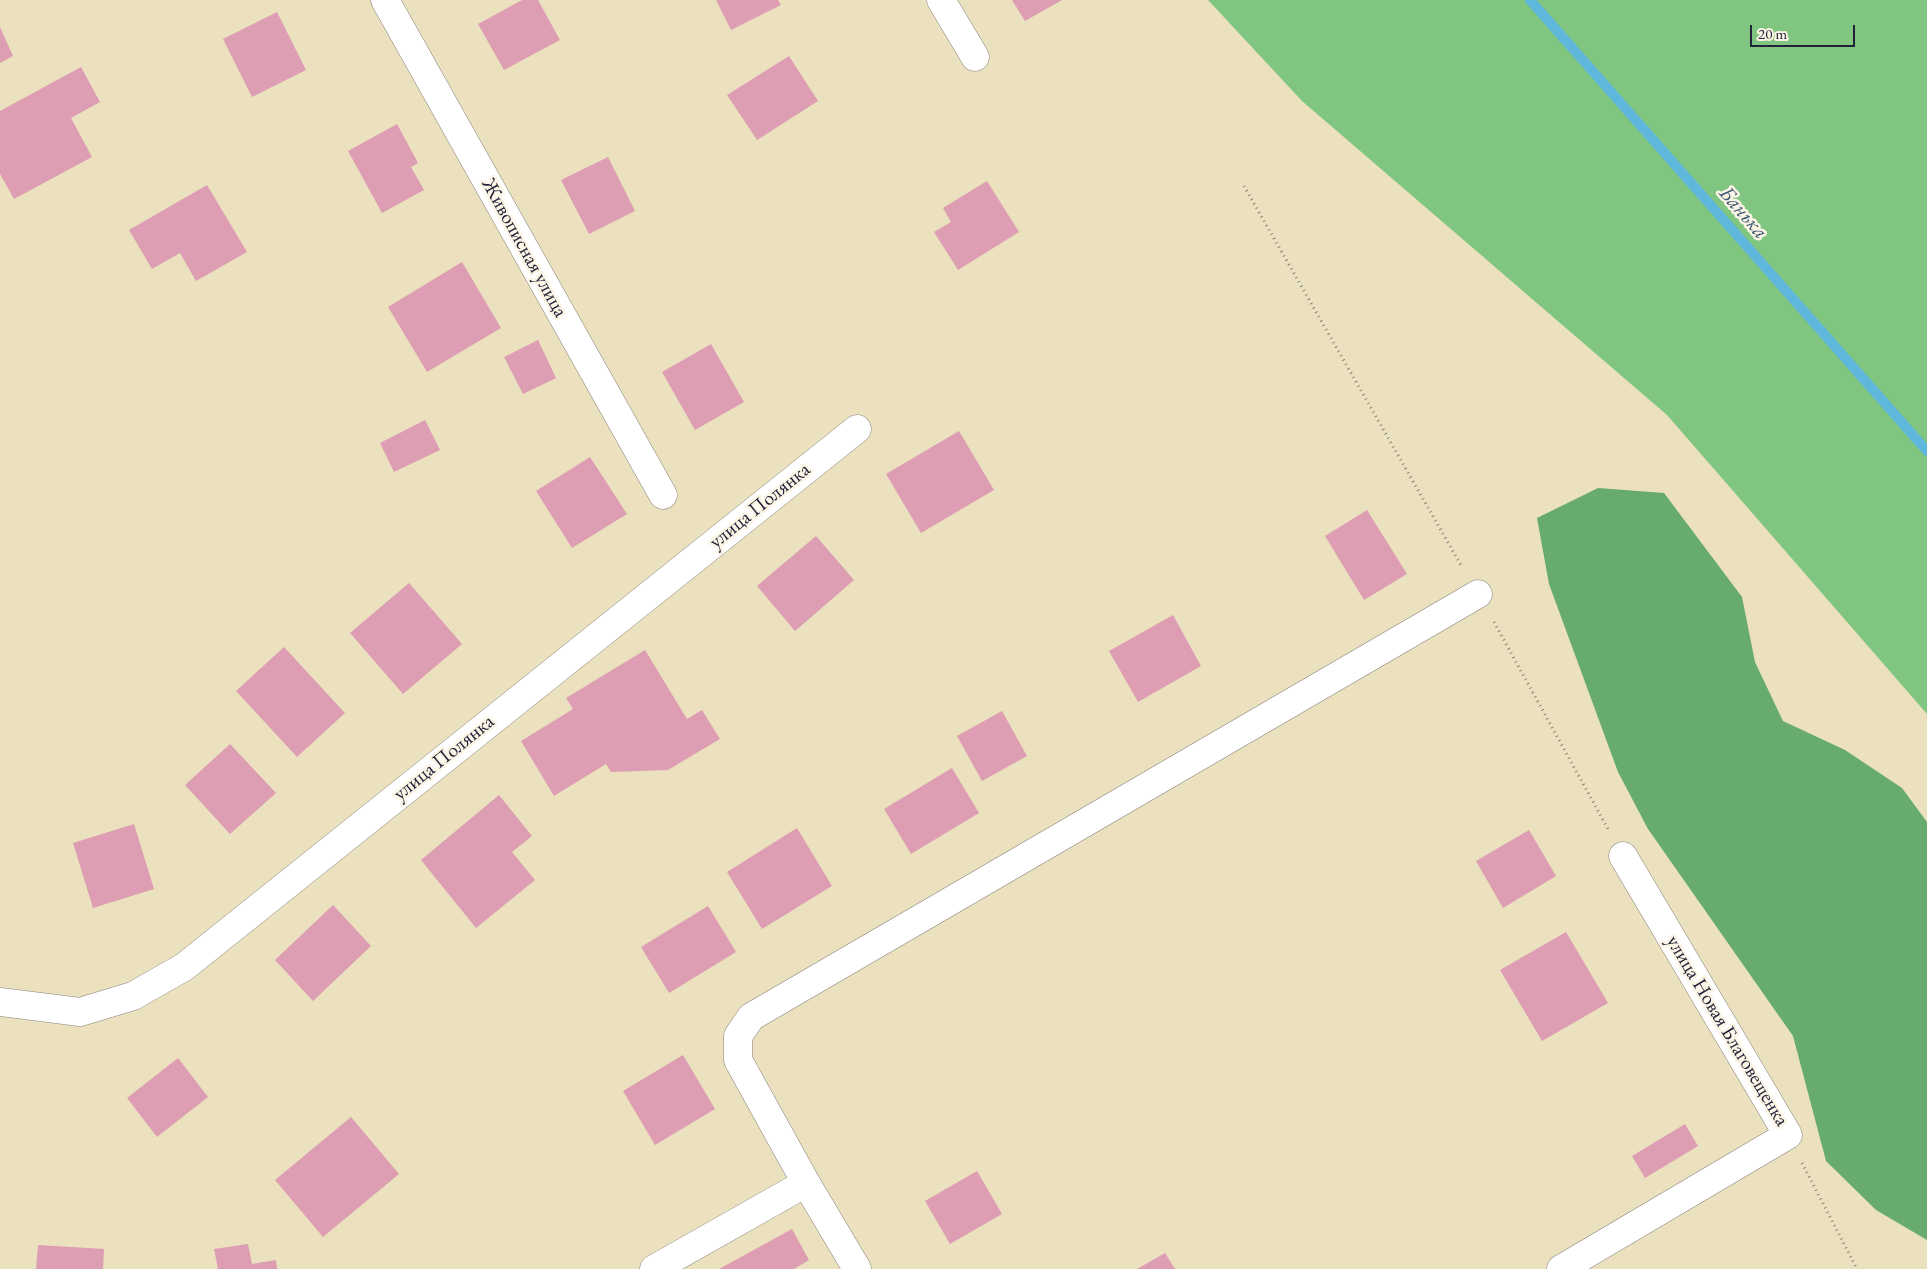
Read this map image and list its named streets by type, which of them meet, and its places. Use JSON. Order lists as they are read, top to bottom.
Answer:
{
  "streets": {
    "street": ["Живописная улица", "улица Полянка", "улица Новая Благовещенка"]
  },
  "water": ["Банька"],
  "scale_bar": "20 m"
}
